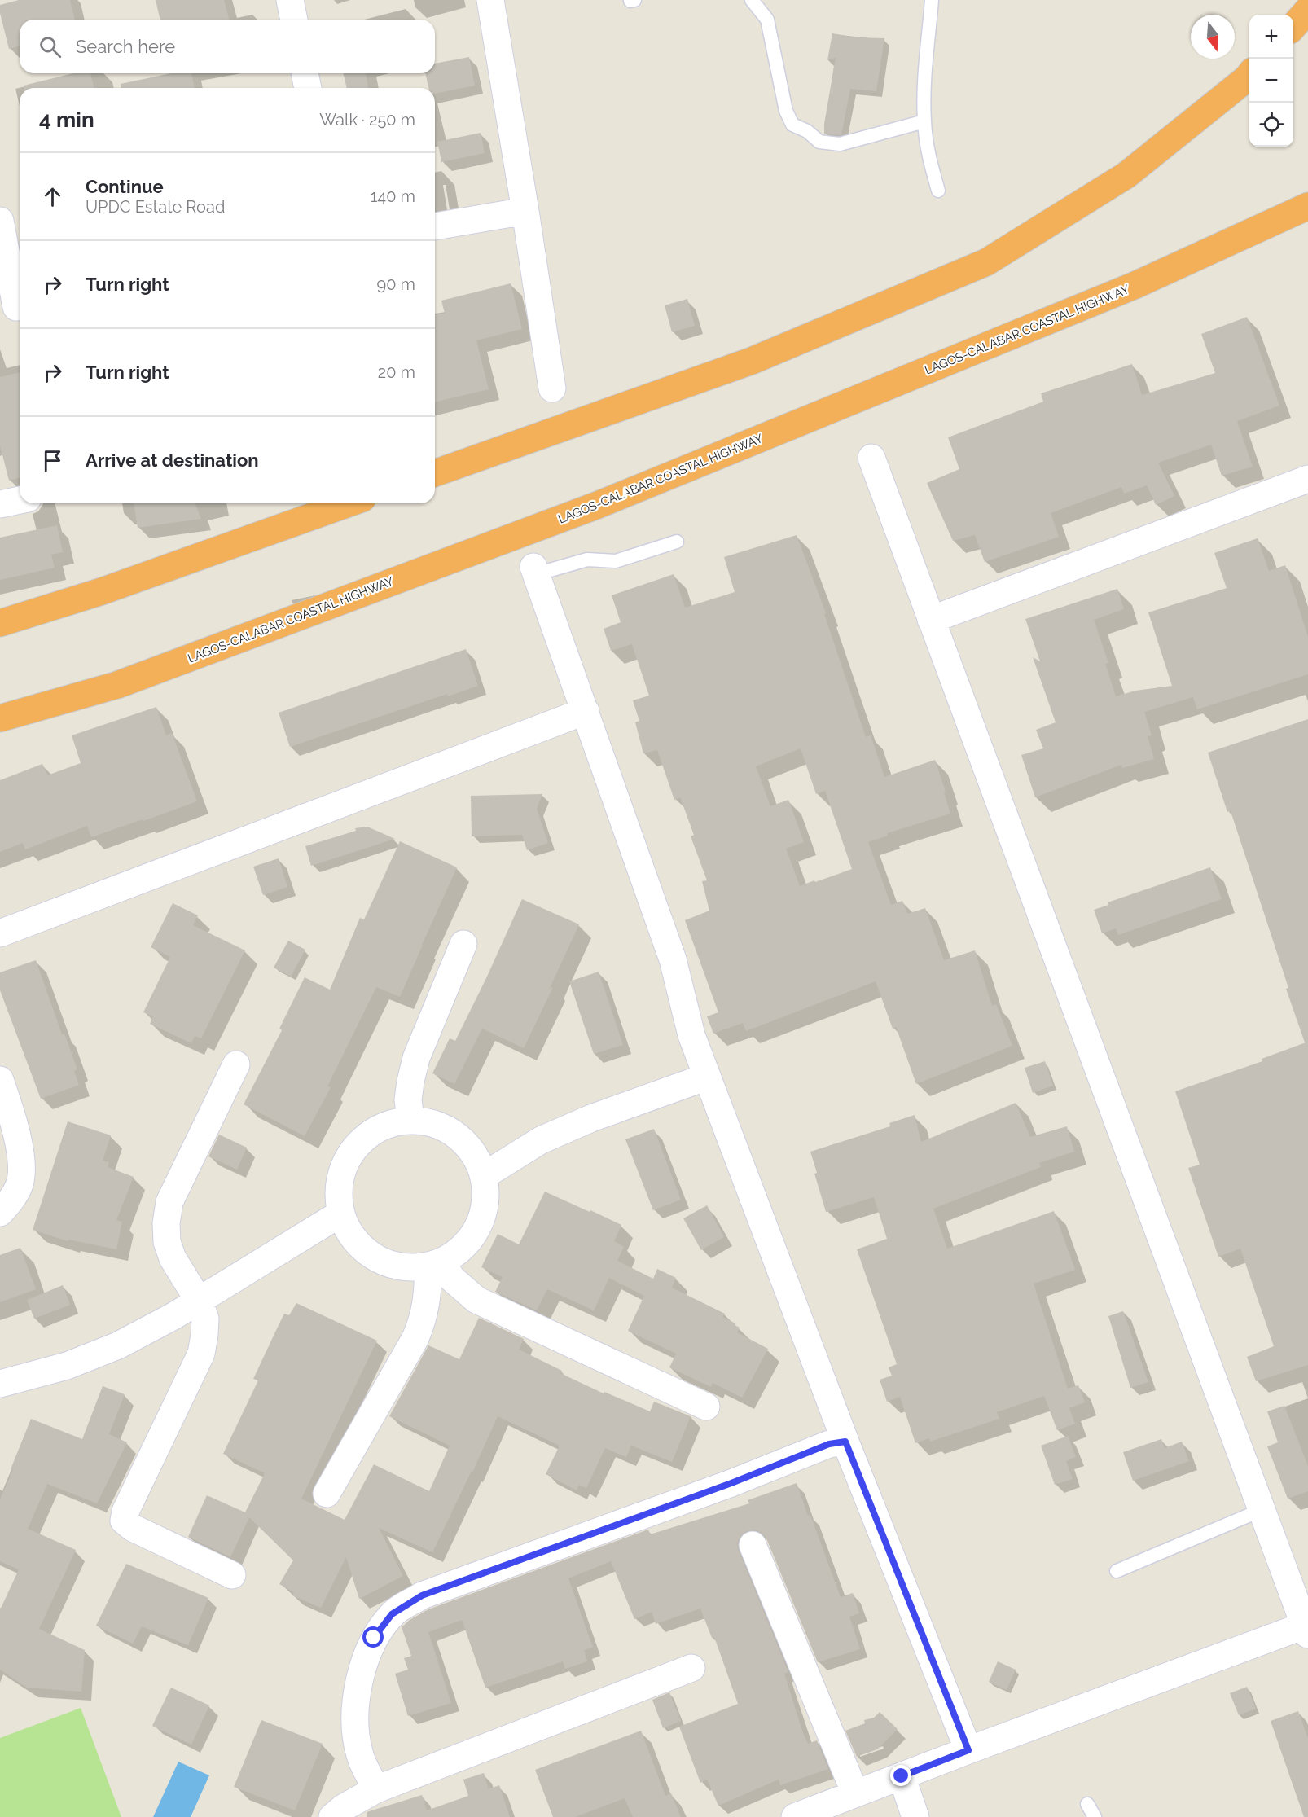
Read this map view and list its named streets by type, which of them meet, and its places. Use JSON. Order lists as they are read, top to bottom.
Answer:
{
  "streets": {
    "highway": ["LAGOS-CALABAR COASTAL HIGHWAY"]
  },
  "north": "bottom",
  "page": {
    "map_buttons": ["+", "−"],
    "search": "Search here",
    "heading": ["4 min", "Walk · 250 m"],
    "list": [
      ["Continue", "UPDC Estate Road", "140 m"],
      ["Turn right", "90 m"],
      ["Turn right", "20 m"],
      "Arrive at destination"
    ]
  }
}
